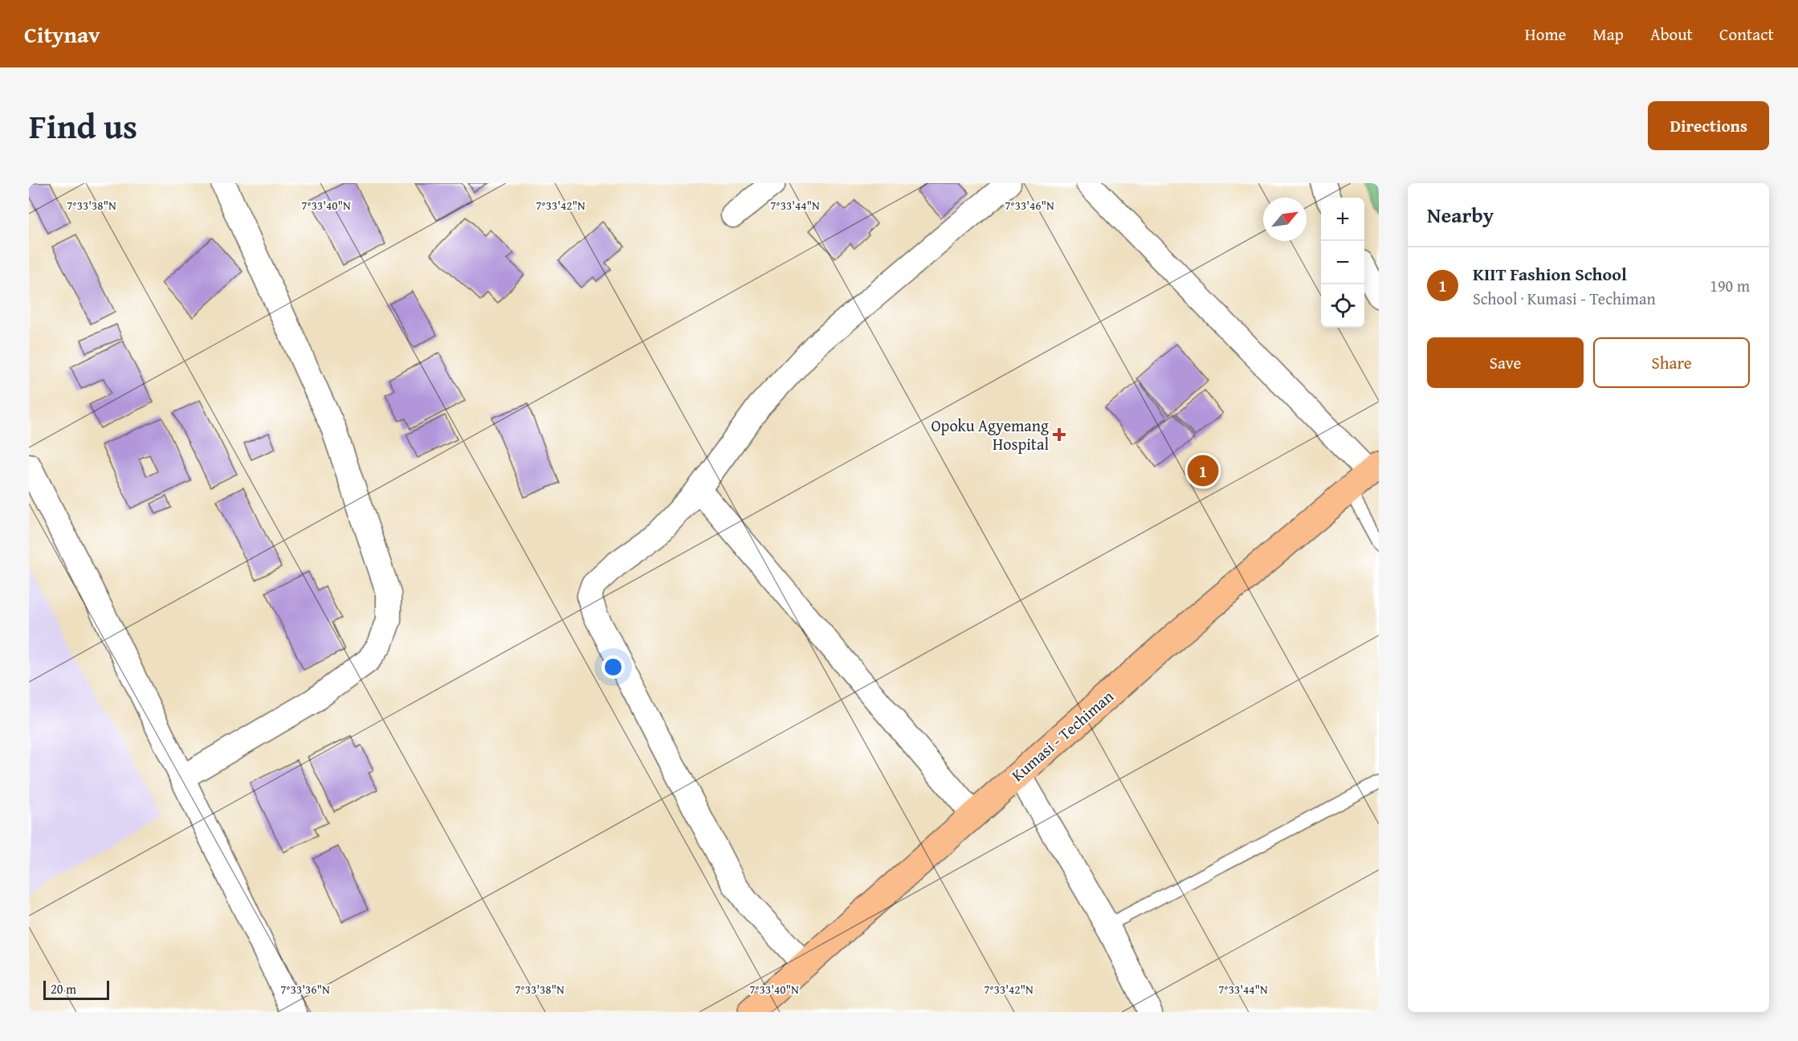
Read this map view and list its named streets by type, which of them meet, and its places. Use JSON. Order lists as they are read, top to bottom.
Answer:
{
  "streets": {
    "highway": ["Kumasi - Techiman"]
  },
  "places": {
    "health": ["Opoku Agyemang Hospital"]
  },
  "scale_bar": "20 m",
  "north": "top right",
  "page": {
    "header": "Citynav",
    "nav": [
      "Home",
      "Map",
      "About",
      "Contact"
    ],
    "title": "Find us",
    "buttons": [
      "Directions",
      ["Save", "Share"]
    ],
    "heading": "Nearby",
    "map_buttons": ["+", "−"],
    "list": [
      {
        "mark": "1",
        "name": "KIIT Fashion School",
        "note": "School · Kumasi - Techiman",
        "value": "190 m"
      }
    ],
    "pins": "1",
    "scale": "20 m"
  },
  "coordinates": [
    "7°33'38\"N",
    "7°33'40\"N",
    "7°33'42\"N",
    "7°33'44\"N",
    "7°33'46\"N",
    "7°33'36\"N"
  ]
}
